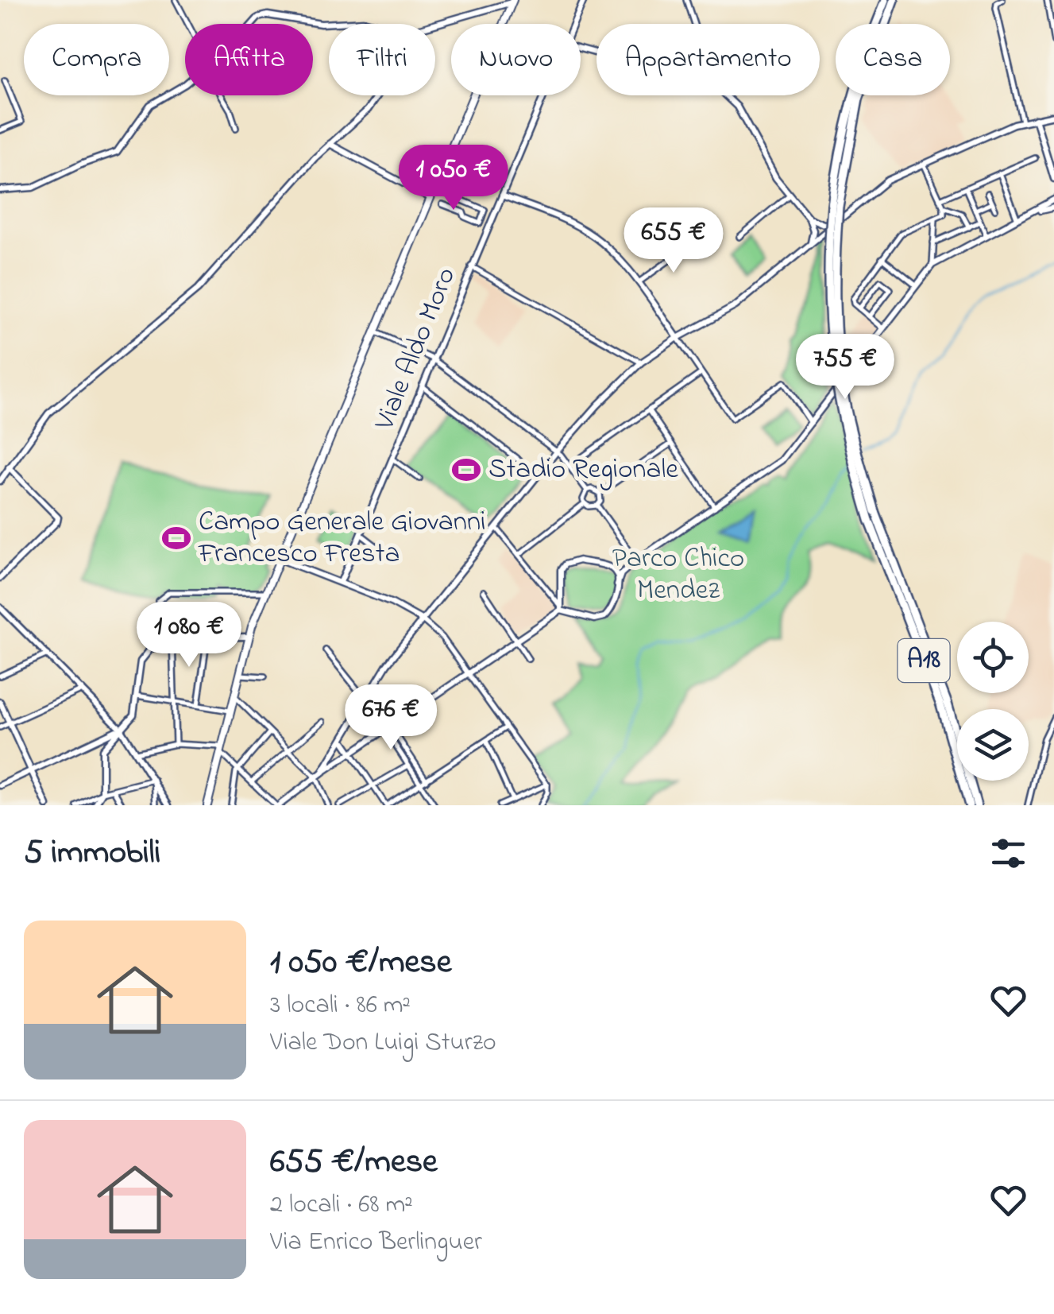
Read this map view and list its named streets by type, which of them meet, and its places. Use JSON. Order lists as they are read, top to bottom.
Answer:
{
  "streets": {
    "highway": ["A18"],
    "street": ["Viale Aldo Moro"]
  },
  "parks": ["Parco Chico Mendez"],
  "places": {
    "sports": ["Stadio Regionale", "Campo Generale Giovanni Francesco Fresta"]
  },
  "page": {
    "chip": [
      "Compra",
      "Affitta",
      "Filtri",
      "Nuovo",
      "Appartamento",
      "Casa"
    ],
    "price": [
      "1 050 €",
      "655 €",
      "755 €",
      "1 080 €",
      "676 €"
    ],
    "heading": "5 immobili",
    "list": [
      {
        "name": "1 050 €/mese",
        "note": "3 locali · 86 m² · Viale Don Luigi Sturzo"
      },
      {
        "name": "655 €/mese",
        "note": "2 locali · 68 m² · Via Enrico Berlinguer"
      }
    ]
  }
}
